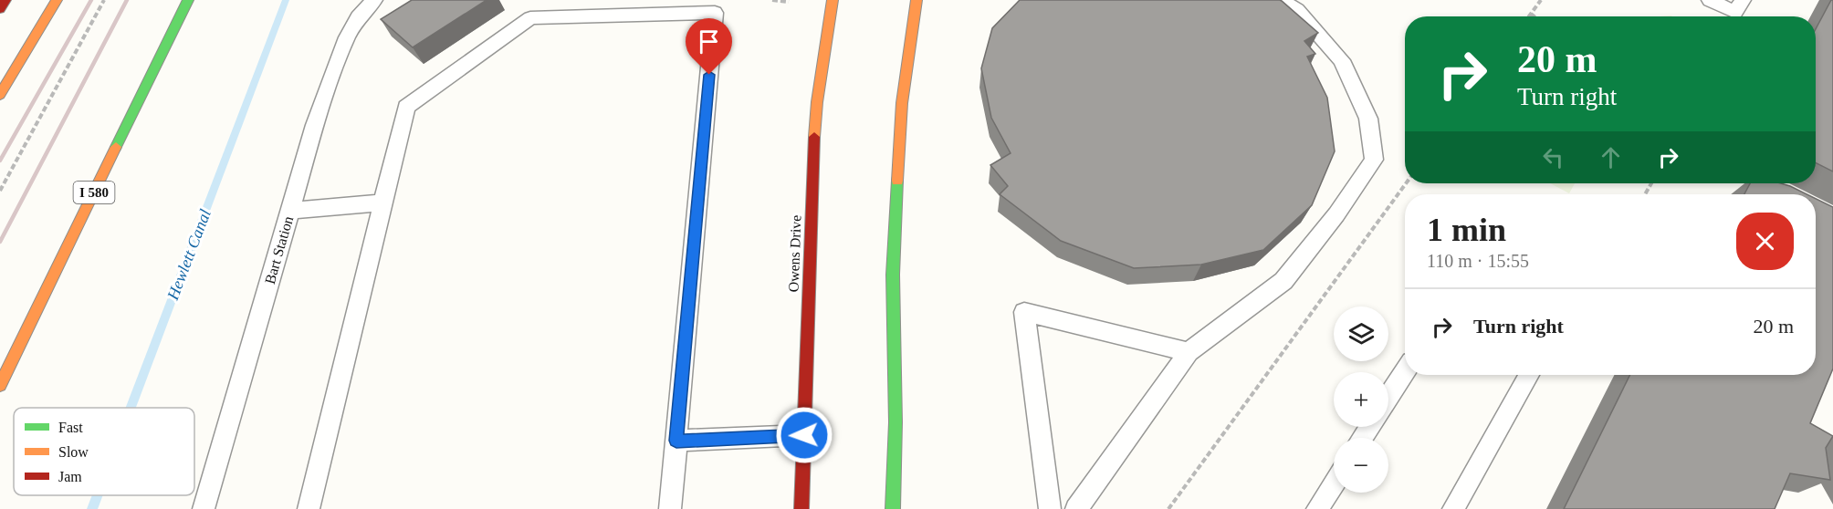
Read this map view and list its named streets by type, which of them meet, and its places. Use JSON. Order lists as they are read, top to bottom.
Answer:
{
  "streets": {
    "main road": ["I 580", "Owens Drive"],
    "lane": ["Bart Station"]
  },
  "water": ["Hewlett Canal"],
  "legend": ["Fast", "Slow", "Jam"],
  "page": {
    "turn": ["20 m", "Turn right"],
    "heading": ["1 min", "110 m · 15:55"],
    "list": [
      {
        "name": "Turn right",
        "value": "20 m"
      }
    ],
    "map_buttons": ["+", "−"]
  }
}
